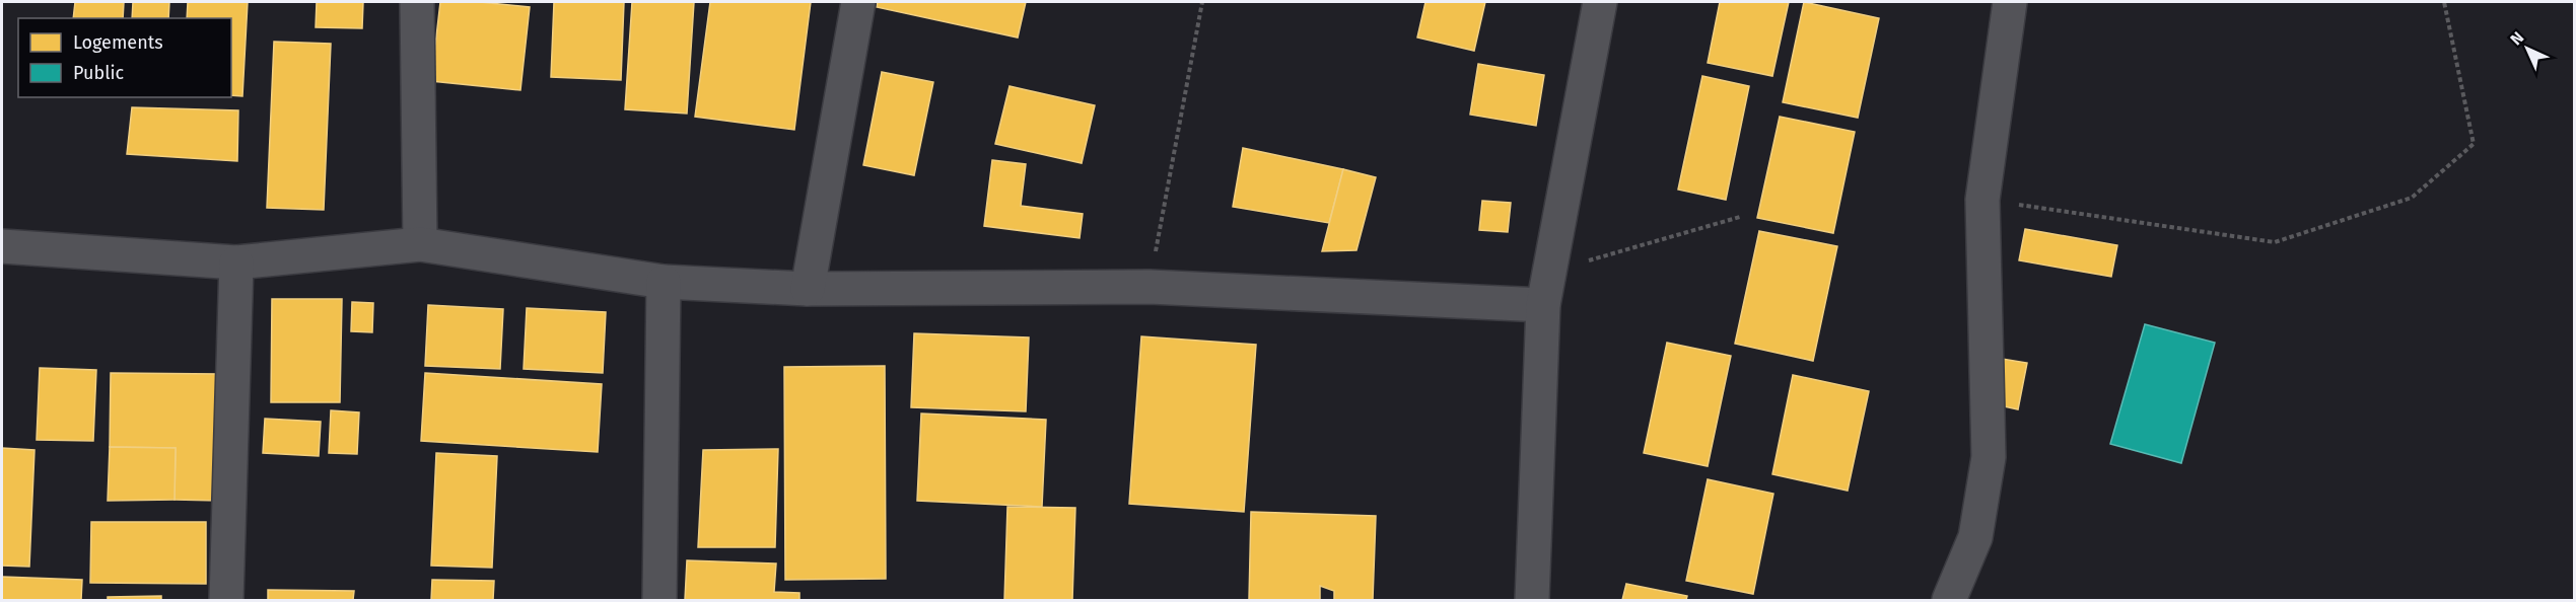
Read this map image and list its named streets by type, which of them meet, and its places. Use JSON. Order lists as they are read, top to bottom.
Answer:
{
  "legend": ["Logements", "Public"],
  "north": "top left"
}
